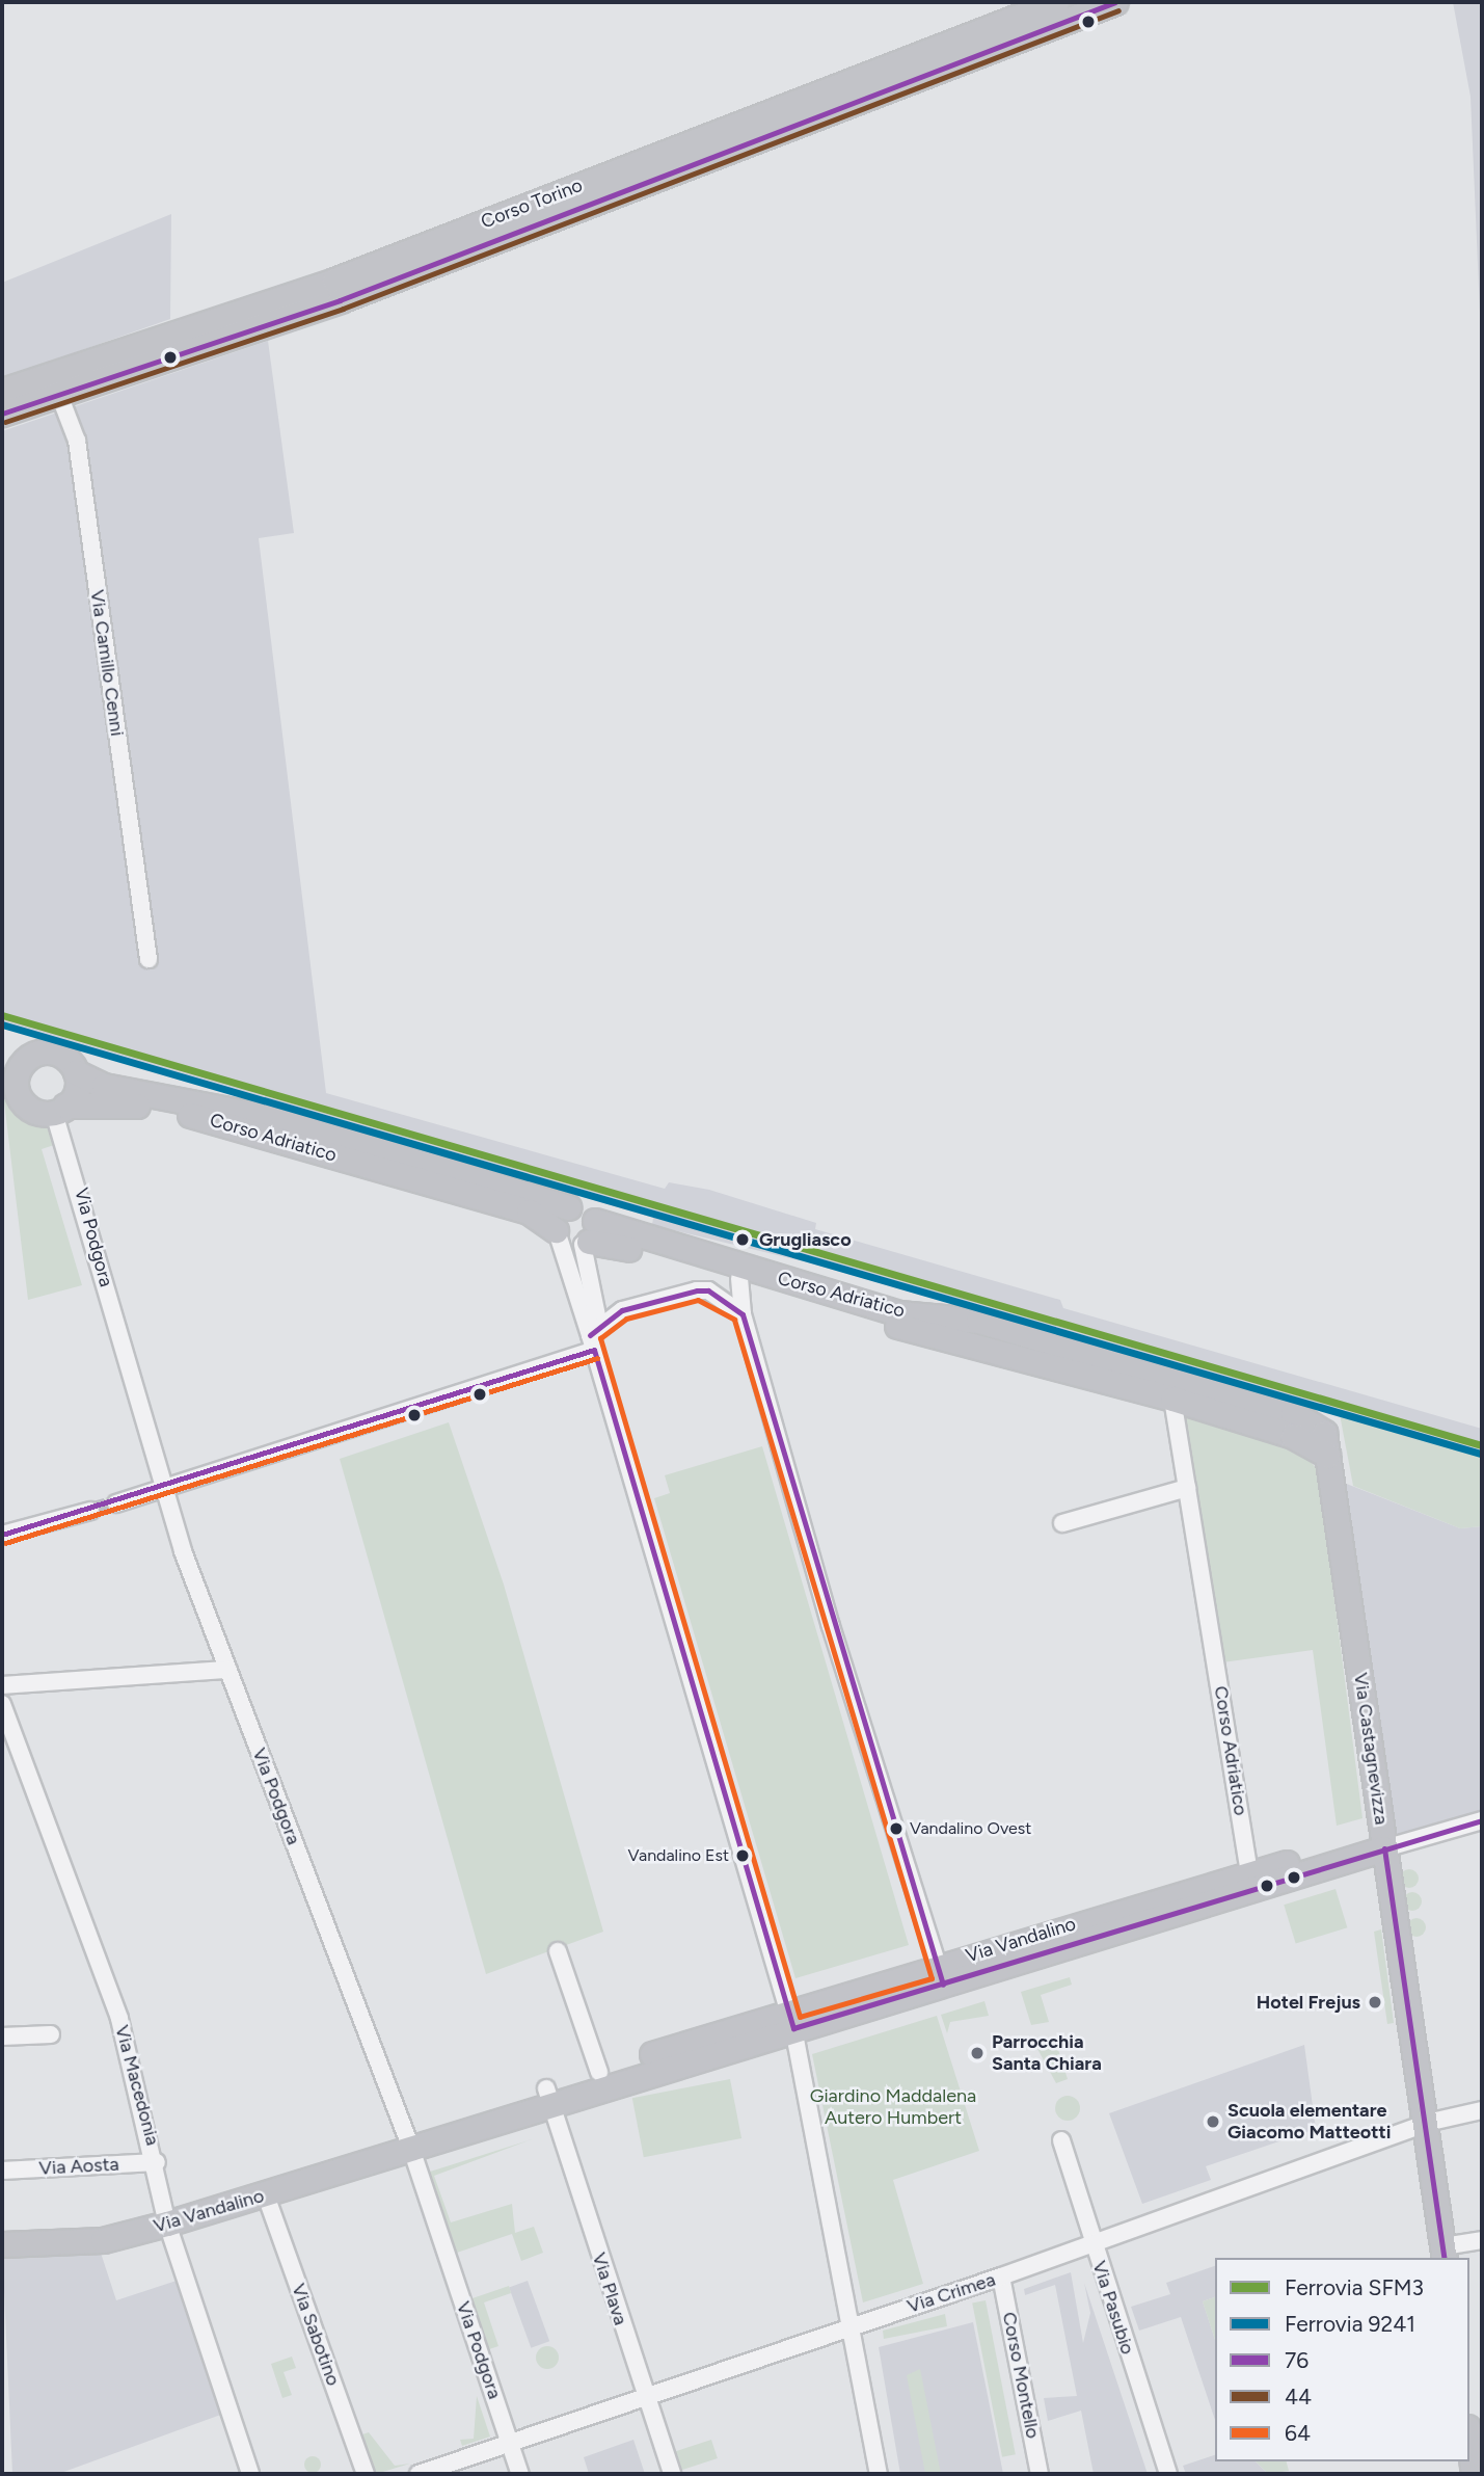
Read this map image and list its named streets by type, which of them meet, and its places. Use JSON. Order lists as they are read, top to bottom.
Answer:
{
  "streets": {
    "street": [
      "Corso Torino",
      "Via Camillo Cenni",
      "Corso Adriatico",
      "Via Podgora",
      "Via Castagnevizza",
      "Via Vandalino",
      "Via Macedonia",
      "Via Aosta",
      "Via Plava",
      "Via Crimea",
      "Via Pasubio",
      "Via Sabotino",
      "Corso Montello"
    ]
  },
  "crossings": [
    ["Corso Torino", "Via Camillo Cenni"],
    ["Corso Adriatico", "Via Podgora"],
    ["Corso Adriatico", "Via Castagnevizza"],
    ["Corso Adriatico", "Via Vandalino"],
    ["Via Podgora", "Via Vandalino"],
    ["Via Podgora", "Via Crimea"],
    ["Via Castagnevizza", "Via Vandalino"],
    ["Via Castagnevizza", "Via Crimea"],
    ["Via Vandalino", "Via Macedonia"],
    ["Via Vandalino", "Via Plava"],
    ["Via Vandalino", "Via Sabotino"],
    ["Via Macedonia", "Via Aosta"],
    ["Via Plava", "Via Crimea"],
    ["Via Crimea", "Via Pasubio"],
    ["Via Crimea", "Corso Montello"]
  ],
  "parks": ["Giardino Maddalena Autero Humbert"],
  "places": [
    "Grugliasco",
    "Vandalino Ovest",
    "Vandalino Est",
    "Hotel Frejus",
    "Parrocchia Santa Chiara",
    "Scuola elementare Giacomo Matteotti"
  ],
  "lines": [
    "transit line 76",
    "transit line 44",
    "rail line SFM3",
    "rail line 9241",
    "transit line 64"
  ],
  "legend": [
    "Ferrovia SFM3",
    "Ferrovia 9241",
    "76",
    "44",
    "64"
  ]
}
